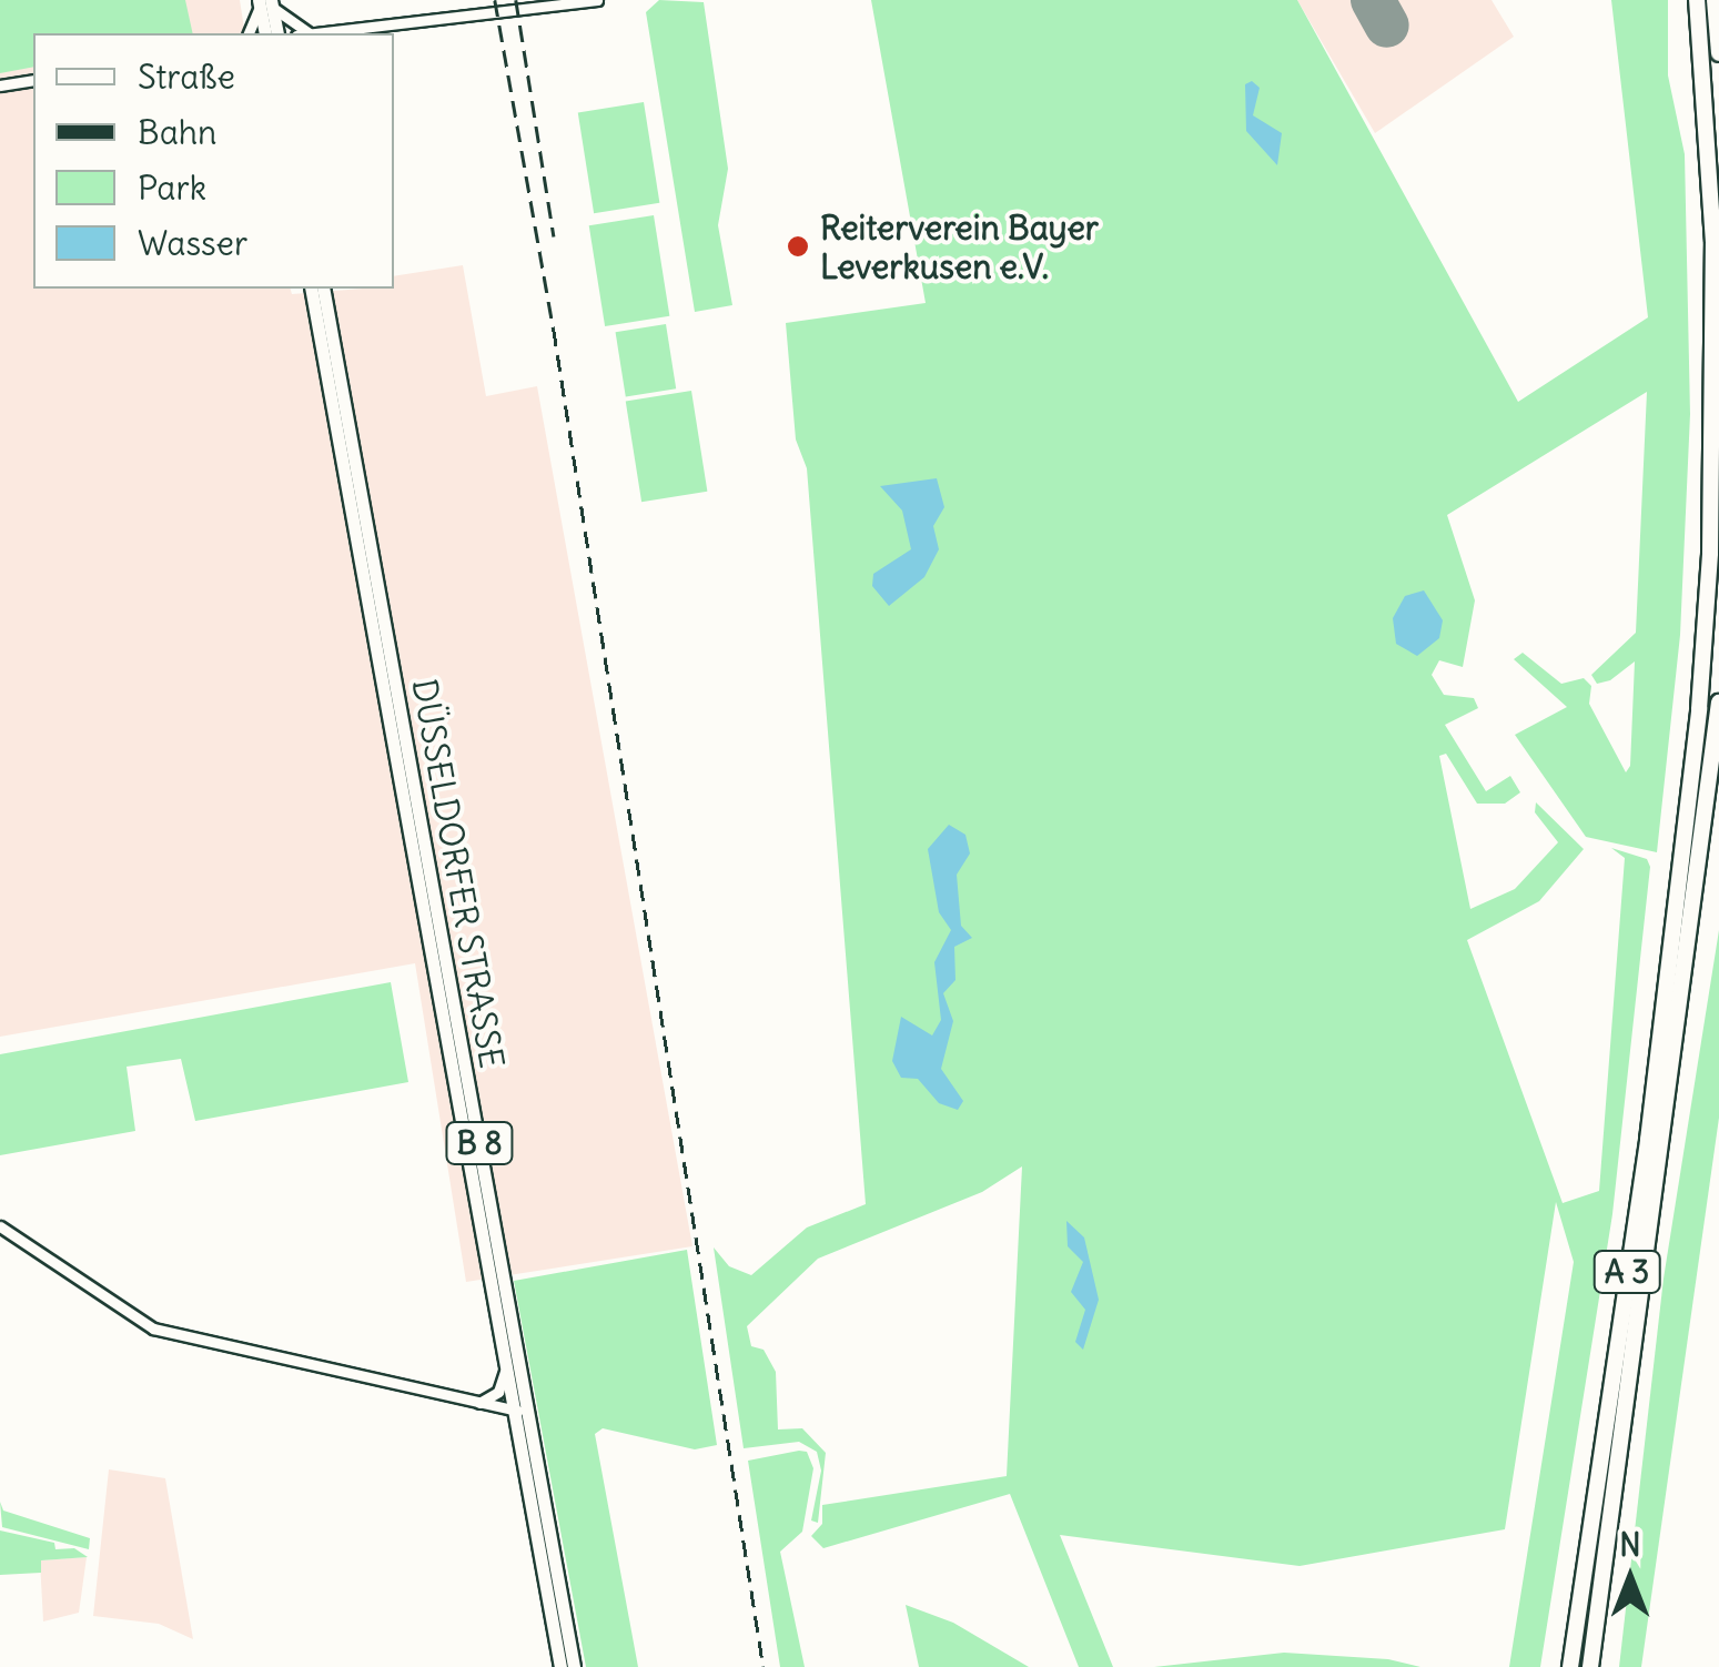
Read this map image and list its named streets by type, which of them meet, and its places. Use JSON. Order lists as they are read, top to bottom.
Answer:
{
  "streets": {
    "highway": ["A 3"],
    "main road": ["DÜSSELDORFER STRASSE", "B 8"]
  },
  "places": ["Reiterverein Bayer Leverkusen e.V."],
  "legend": [
    "Straße",
    "Bahn",
    "Park",
    "Wasser"
  ],
  "north": "top"
}
